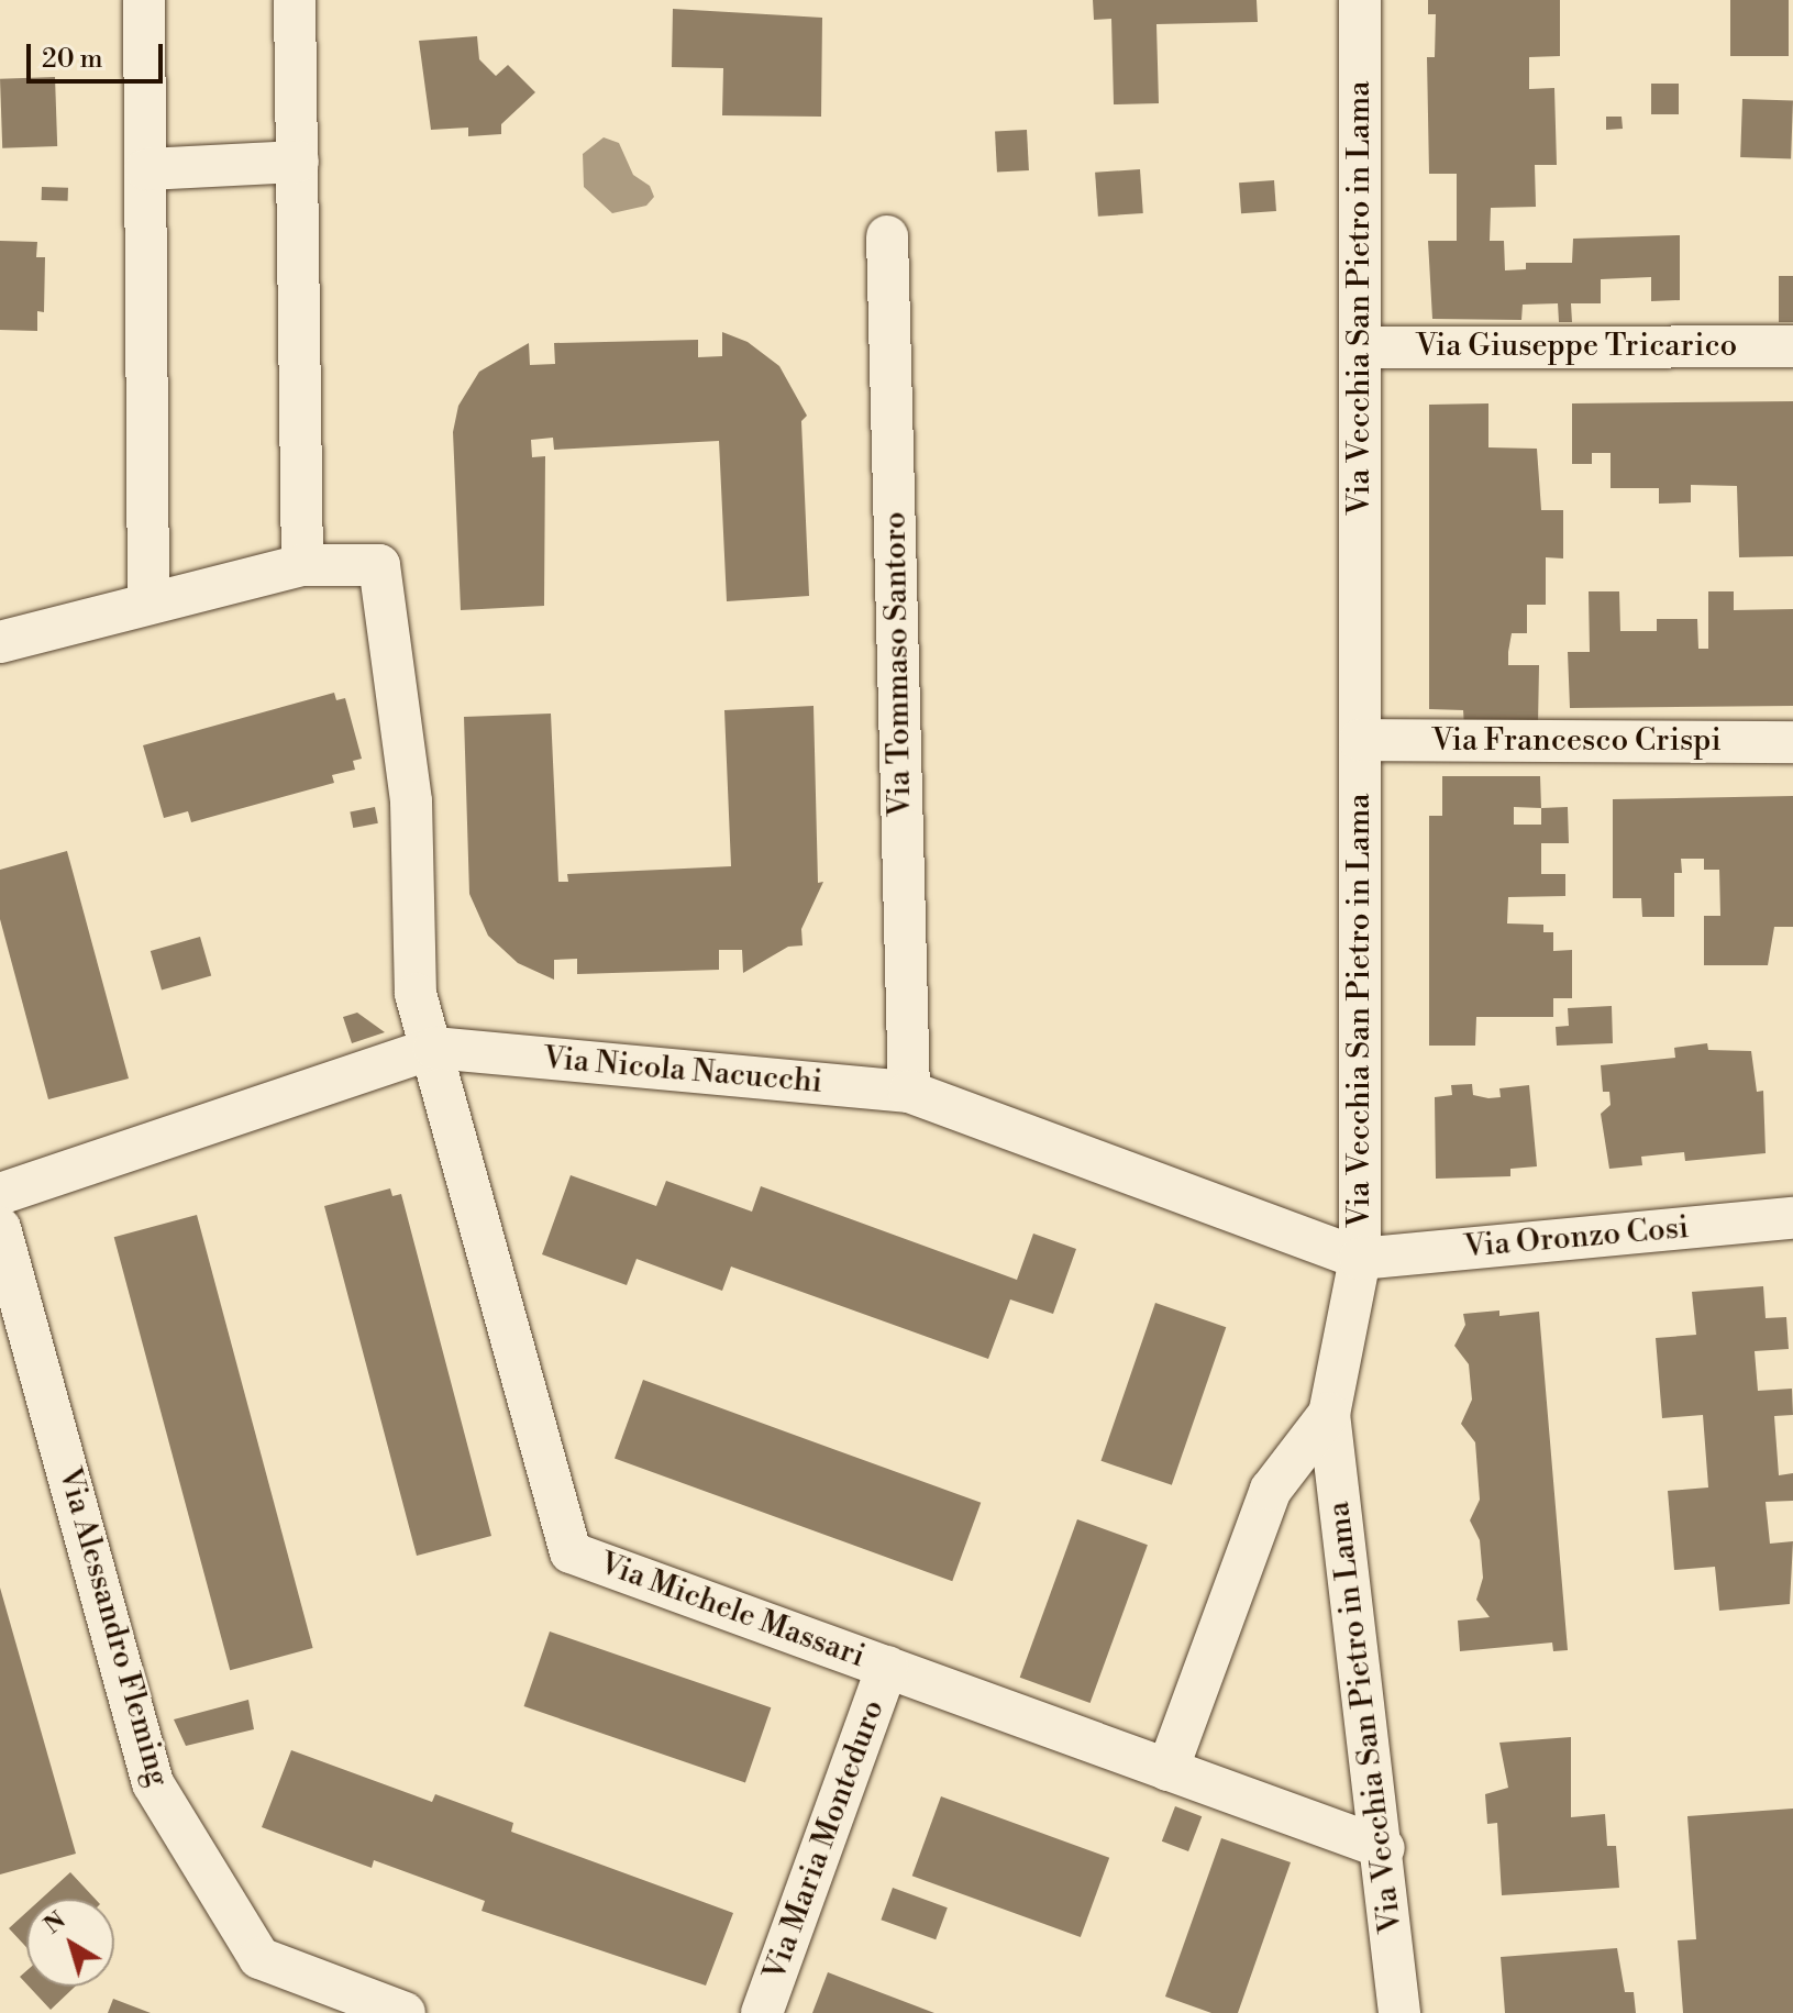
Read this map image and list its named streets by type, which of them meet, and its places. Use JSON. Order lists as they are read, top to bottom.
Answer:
{
  "streets": {
    "street": [
      "Via Vecchia San Pietro in Lama",
      "Via Giuseppe Tricarico",
      "Via Tommaso Santoro",
      "Via Francesco Crispi",
      "Via Nicola Nacucchi",
      "Via Oronzo Cosi",
      "Via Michele Massari",
      "Via Alessandro Fleming",
      "Via Maria Monteduro"
    ]
  },
  "crossings": [
    ["Via Vecchia San Pietro in Lama", "Via Giuseppe Tricarico"],
    ["Via Vecchia San Pietro in Lama", "Via Francesco Crispi"],
    ["Via Vecchia San Pietro in Lama", "Via Nicola Nacucchi"],
    ["Via Vecchia San Pietro in Lama", "Via Oronzo Cosi"],
    ["Via Vecchia San Pietro in Lama", "Via Michele Massari"],
    ["Via Tommaso Santoro", "Via Nicola Nacucchi"],
    ["Via Nicola Nacucchi", "Via Oronzo Cosi"],
    ["Via Nicola Nacucchi", "Via Michele Massari"],
    ["Via Michele Massari", "Via Maria Monteduro"]
  ],
  "scale_bar": "20 m",
  "north": "top left"
}
